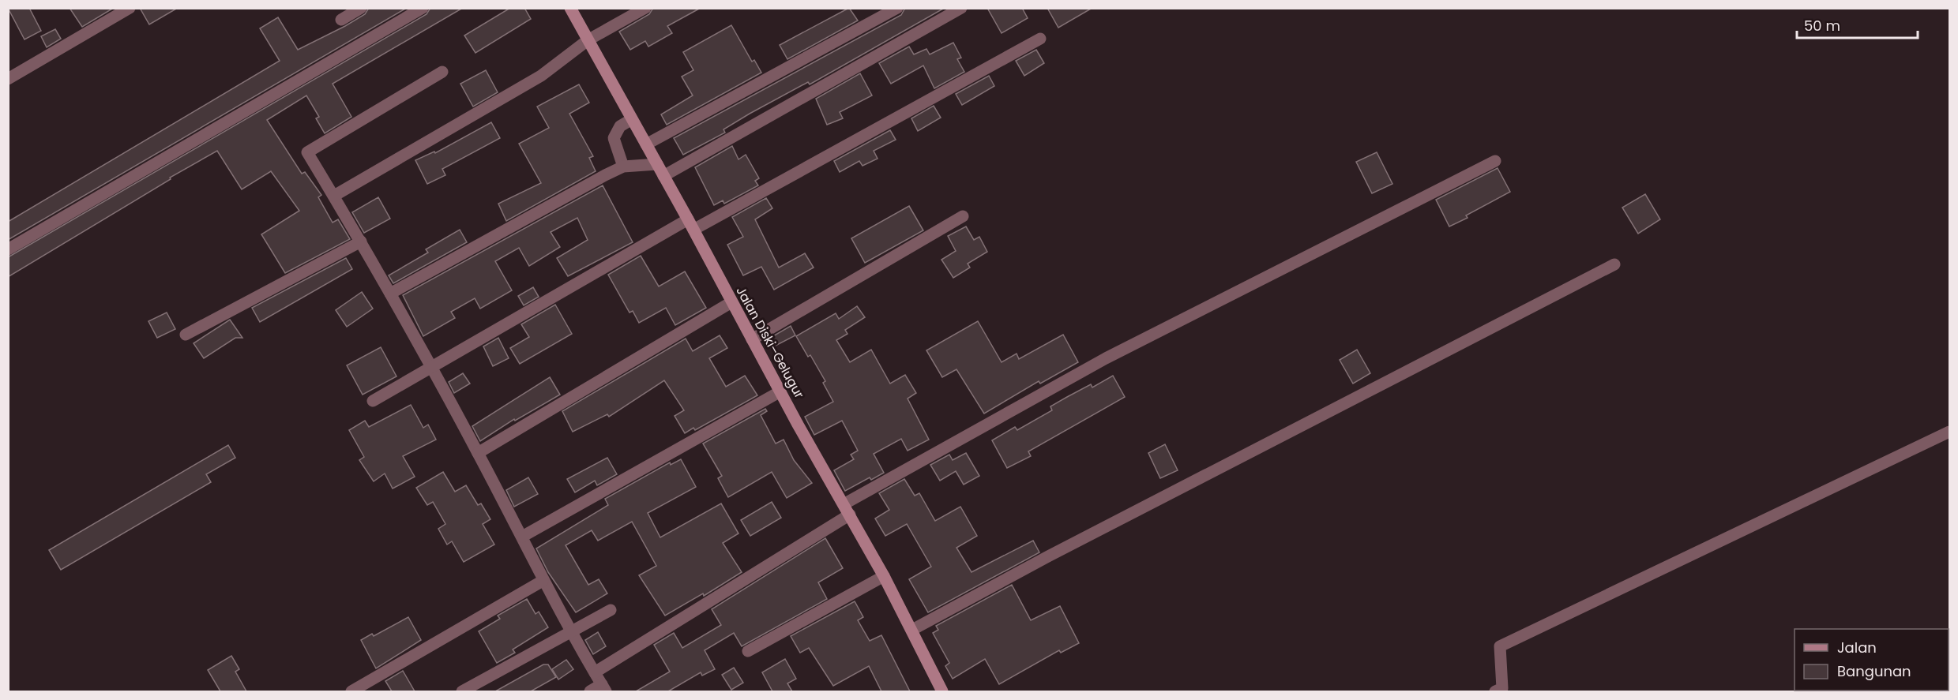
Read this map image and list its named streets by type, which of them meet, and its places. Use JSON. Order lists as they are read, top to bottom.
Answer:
{
  "streets": {
    "main road": ["Jalan Diski–Gelugur"]
  },
  "legend": ["Jalan", "Bangunan"],
  "scale_bar": "50 m"
}
